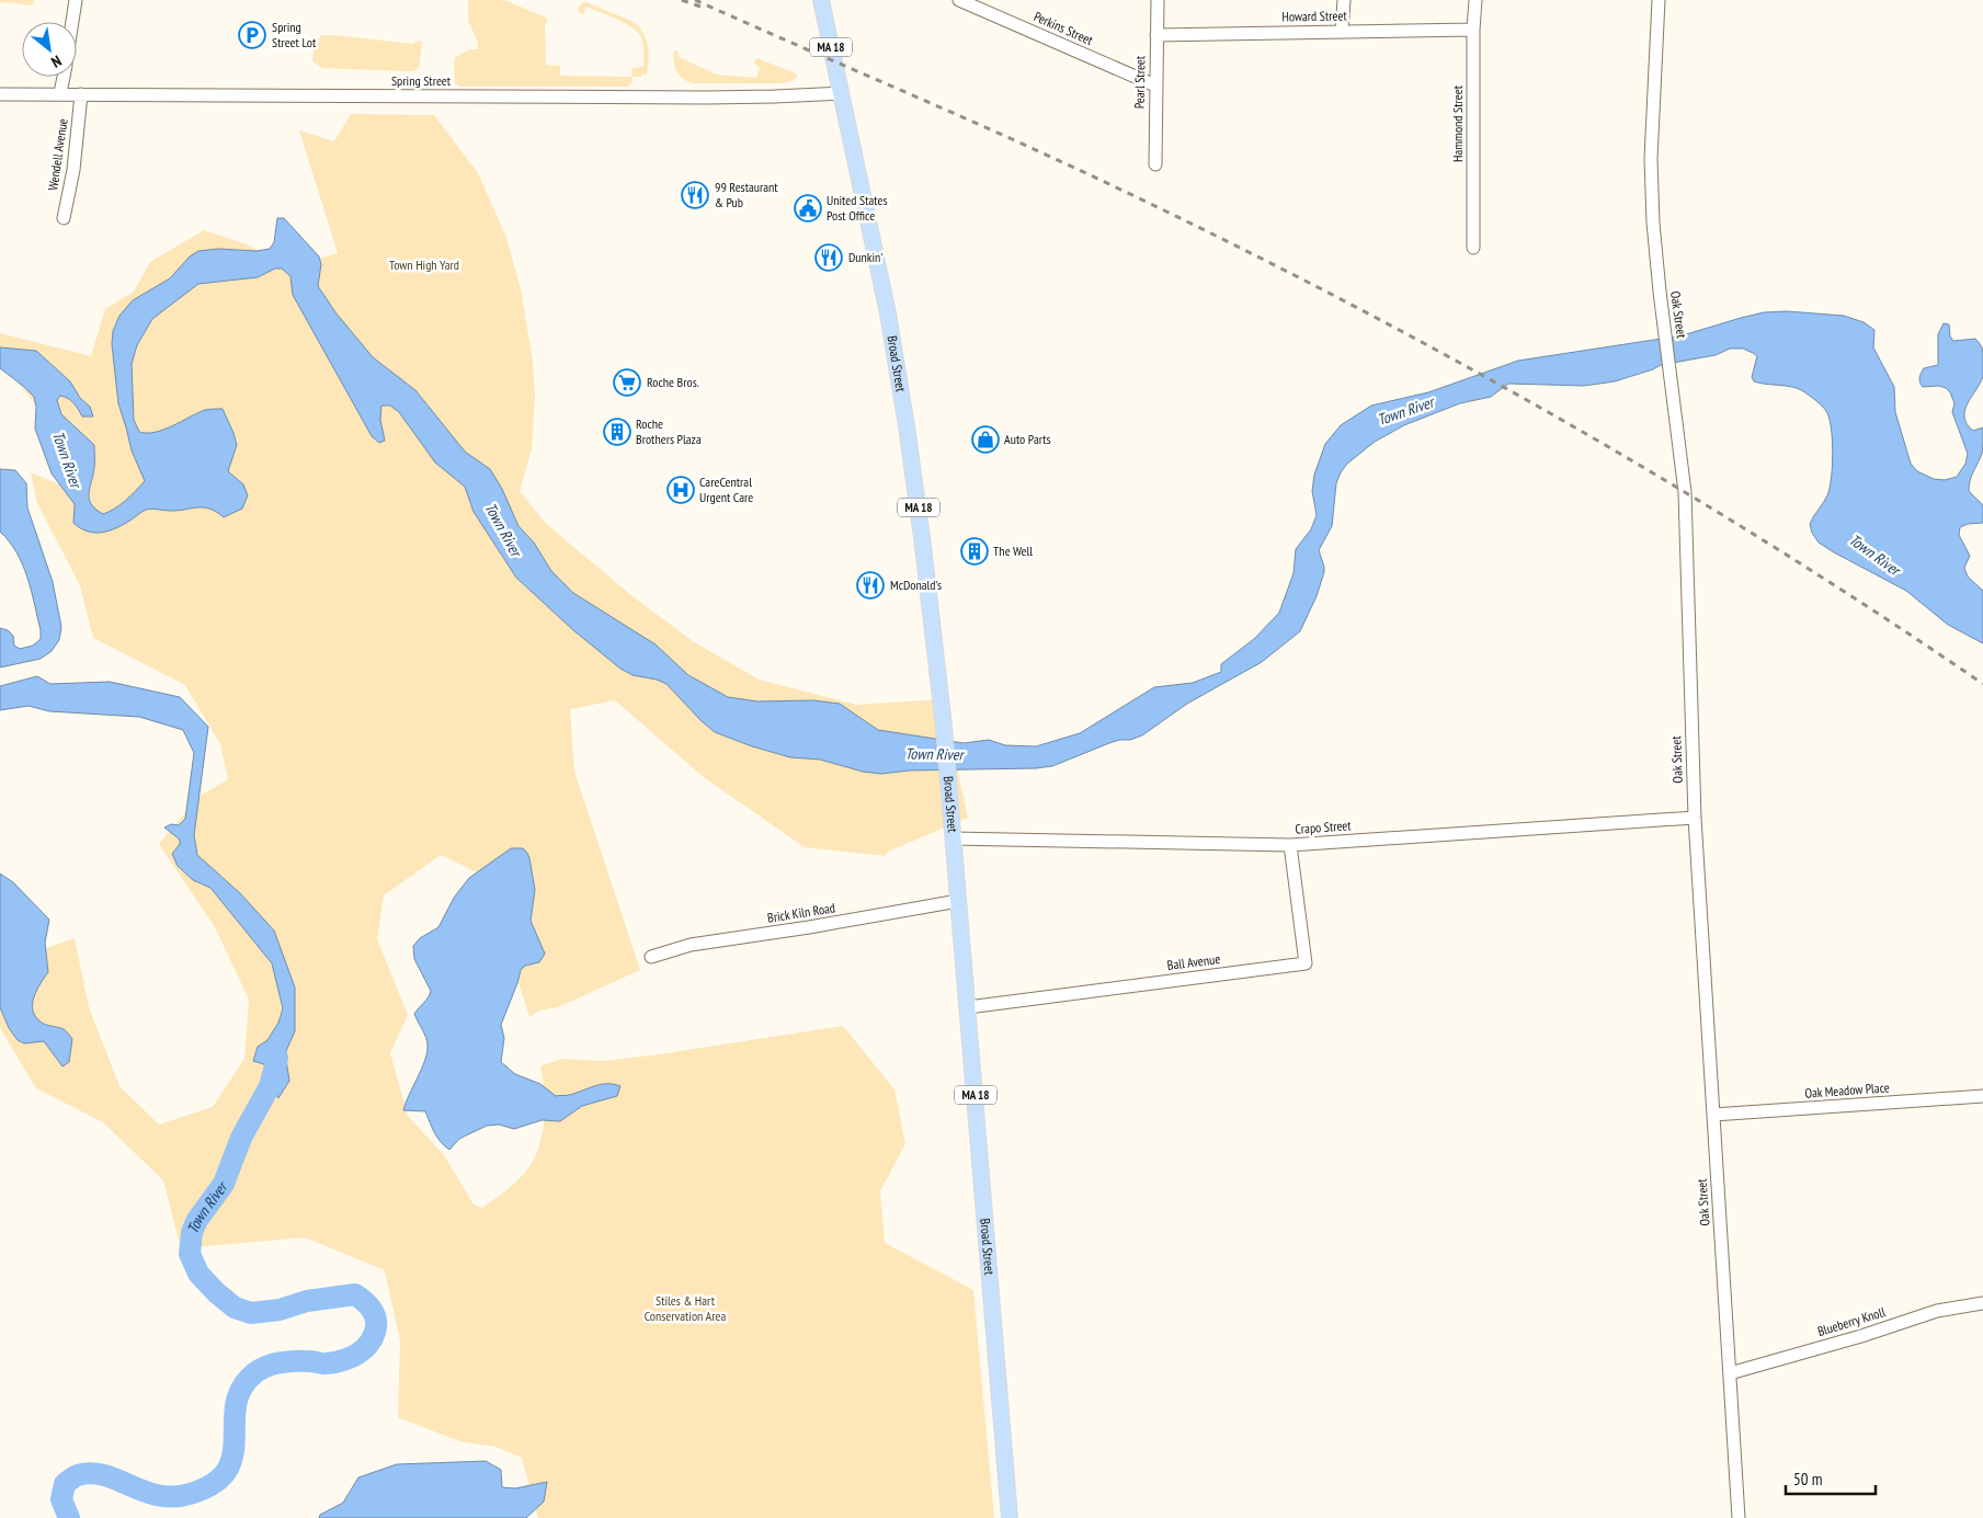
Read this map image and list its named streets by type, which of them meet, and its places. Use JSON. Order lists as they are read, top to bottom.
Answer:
{
  "streets": {
    "main road": ["MA 18", "Broad Street"],
    "street": [
      "Howard Street",
      "Perkins Street",
      "Spring Street",
      "Pearl Street",
      "Hammond Street",
      "Wendell Avenue",
      "Oak Street",
      "Crapo Street",
      "Brick Kiln Road",
      "Ball Avenue",
      "Oak Meadow Place",
      "Blueberry Knoll"
    ]
  },
  "crossings": [
    ["Howard Street", "Pearl Street"],
    ["Howard Street", "Hammond Street"],
    ["Perkins Street", "Pearl Street"],
    ["Spring Street", "Wendell Avenue"],
    ["Spring Street", "Broad Street"],
    ["Oak Street", "Crapo Street"],
    ["Oak Street", "Oak Meadow Place"],
    ["Oak Street", "Blueberry Knoll"],
    ["Broad Street", "Crapo Street"],
    ["Broad Street", "Brick Kiln Road"],
    ["Broad Street", "Ball Avenue"],
    ["Crapo Street", "Ball Avenue"]
  ],
  "water": ["Town River"],
  "parks": ["Town High Yard", "Stiles & Hart Conservation Area"],
  "places": {
    "parking": ["Spring Street Lot"],
    "restaurant": ["99 Restaurant & Pub", "Dunkin'", "McDonald's"],
    "public building": ["United States Post Office"],
    "supermarket": ["Roche Bros."],
    "building": ["Roche Brothers Plaza", "The Well"],
    "shop": ["Auto Parts"],
    "hospital": ["CareCentral Urgent Care"]
  },
  "scale_bar": "50 m",
  "north": "bottom right"
}
